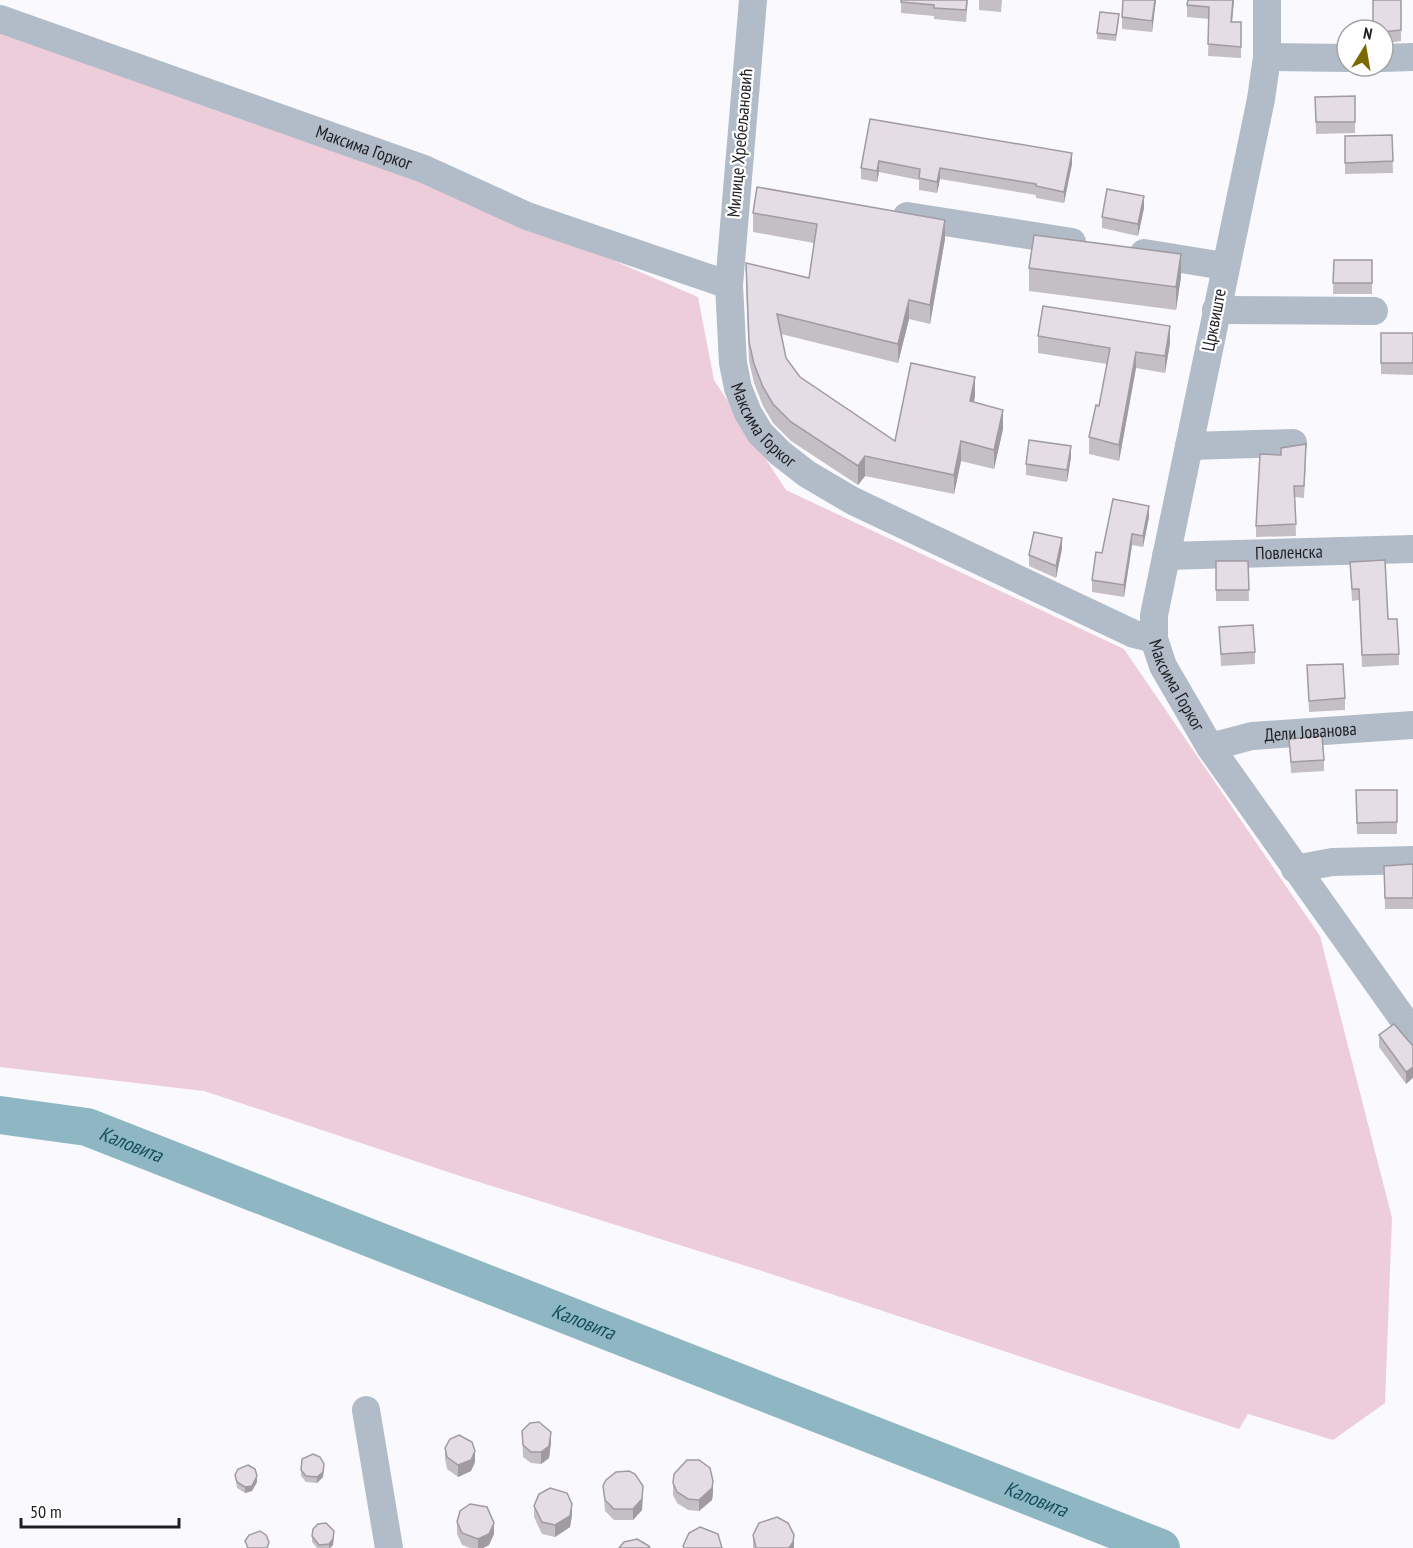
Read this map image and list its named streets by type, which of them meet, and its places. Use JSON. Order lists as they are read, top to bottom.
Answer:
{
  "streets": {
    "street": [
      "Милице Хребељановић",
      "Максима Горког",
      "Црквиште",
      "Повленска",
      "Дели Јованова"
    ]
  },
  "crossings": [
    ["Милице Хребељановић", "Максима Горког"],
    ["Максима Горког", "Црквиште"],
    ["Максима Горког", "Дели Јованова"],
    ["Црквиште", "Повленска"]
  ],
  "water": ["Каловита"],
  "scale_bar": "50 m",
  "north": "top"
}
